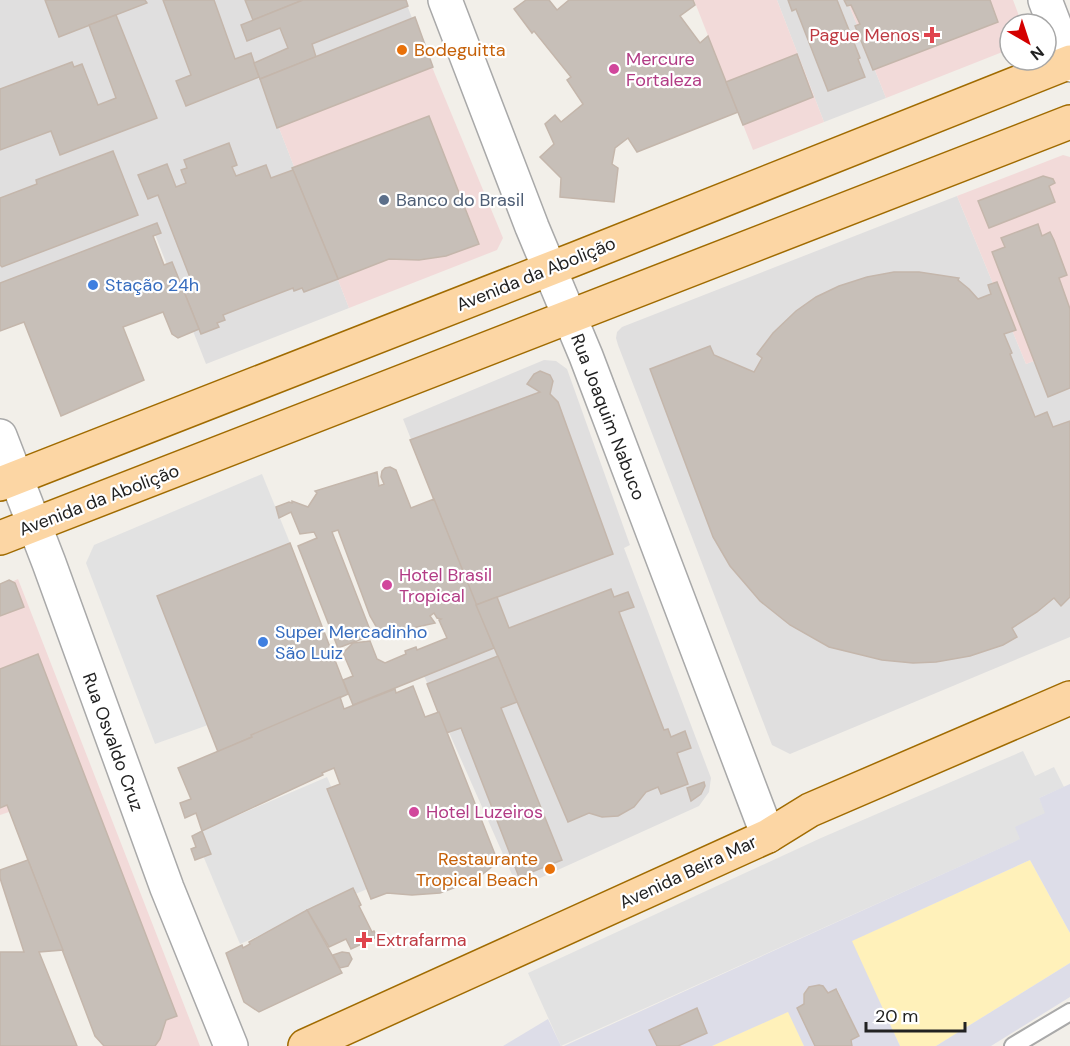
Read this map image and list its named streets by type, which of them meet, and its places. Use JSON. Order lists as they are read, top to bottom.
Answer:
{
  "streets": {
    "main road": ["Avenida da Abolição", "Avenida Beira Mar"],
    "street": ["Rua Joaquim Nabuco", "Rua Osvaldo Cruz"]
  },
  "crossings": [
    ["Avenida da Abolição", "Rua Joaquim Nabuco"],
    ["Avenida da Abolição", "Rua Osvaldo Cruz"],
    ["Rua Joaquim Nabuco", "Avenida Beira Mar"]
  ],
  "places": {
    "health": ["Pague Menos", "Extrafarma"],
    "other": [
      "Bodeguitta",
      "Mercure Fortaleza",
      "Banco do Brasil",
      "Stação 24h",
      "Hotel Brasil Tropical",
      "Super Mercadinho São Luiz",
      "Hotel Luzeiros",
      "Restaurante Tropical Beach"
    ]
  },
  "scale_bar": "20 m",
  "north": "bottom right"
}
